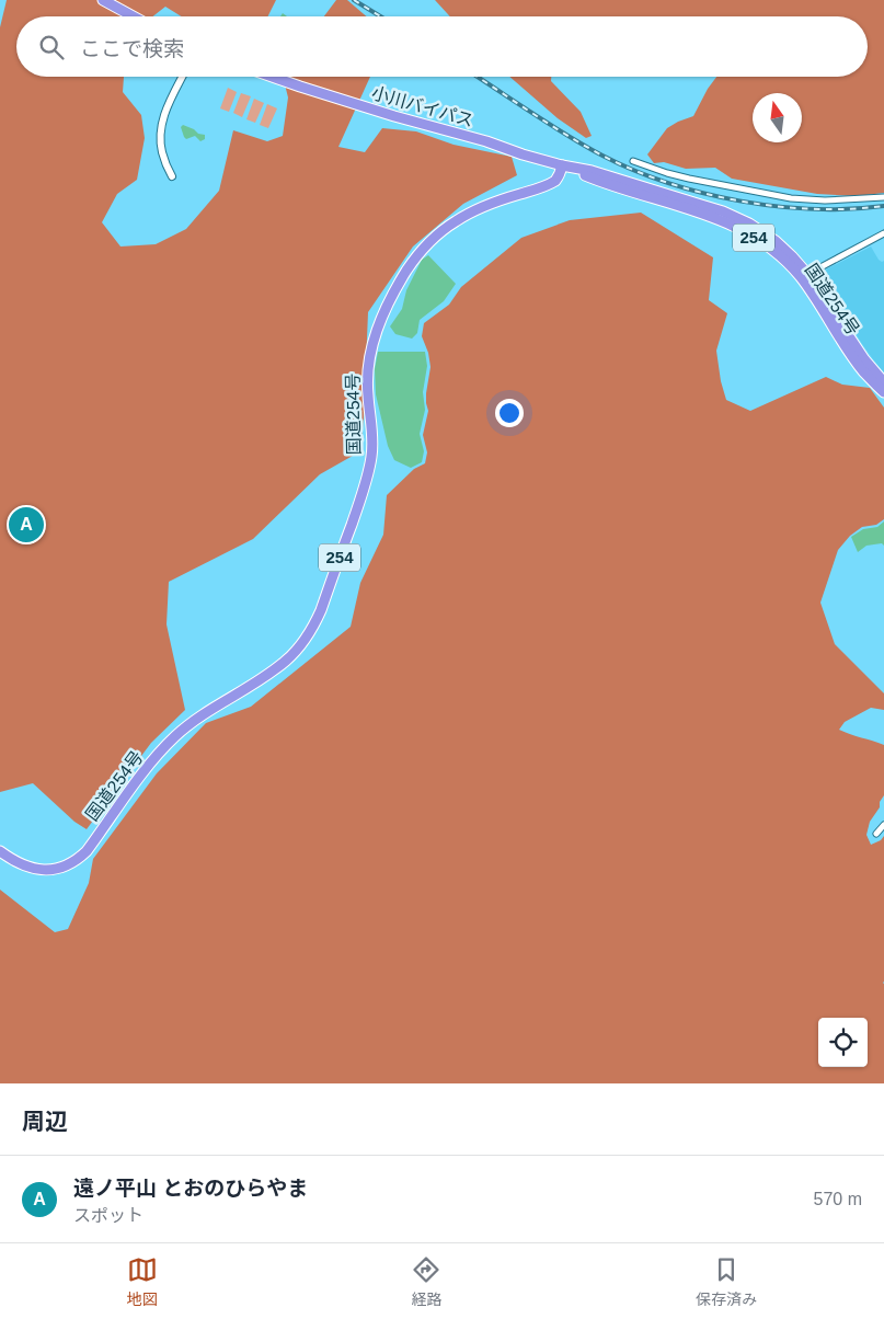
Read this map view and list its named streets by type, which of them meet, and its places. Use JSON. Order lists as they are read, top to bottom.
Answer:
{
  "streets": {
    "highway": ["小川バイパス", "254", "国道254号"]
  },
  "crossings": [
    ["小川バイパス", "国道254号"]
  ],
  "north": "top",
  "page": {
    "search": "ここで検索",
    "pins": "A",
    "heading": "周辺",
    "list": [
      {
        "mark": "A",
        "name": "遠ノ平山 とおのひらやま",
        "note": "スポット",
        "value": "570 m"
      }
    ],
    "nav": ["地図", "経路", "保存済み"]
  }
}
